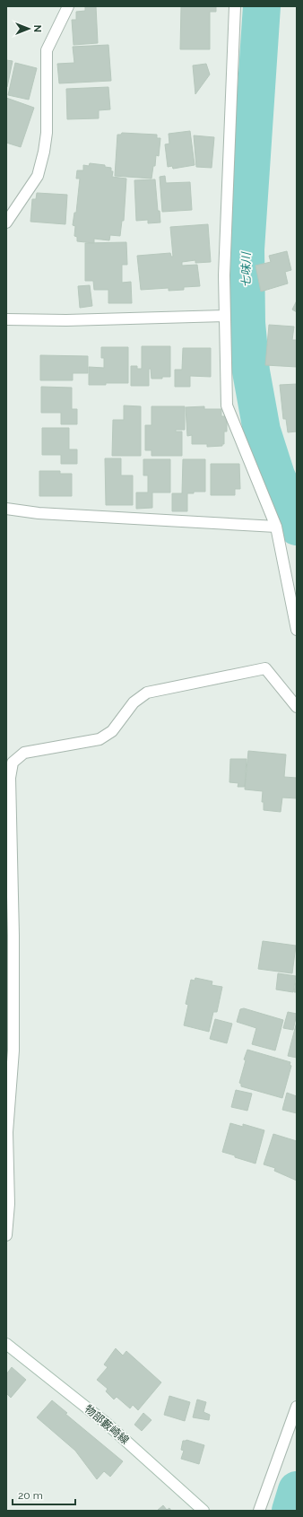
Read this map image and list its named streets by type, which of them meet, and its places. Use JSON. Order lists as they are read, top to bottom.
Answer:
{
  "streets": {
    "street": ["物部藪崎線"]
  },
  "water": ["七味川"],
  "scale_bar": "20 m",
  "north": "right"
}
